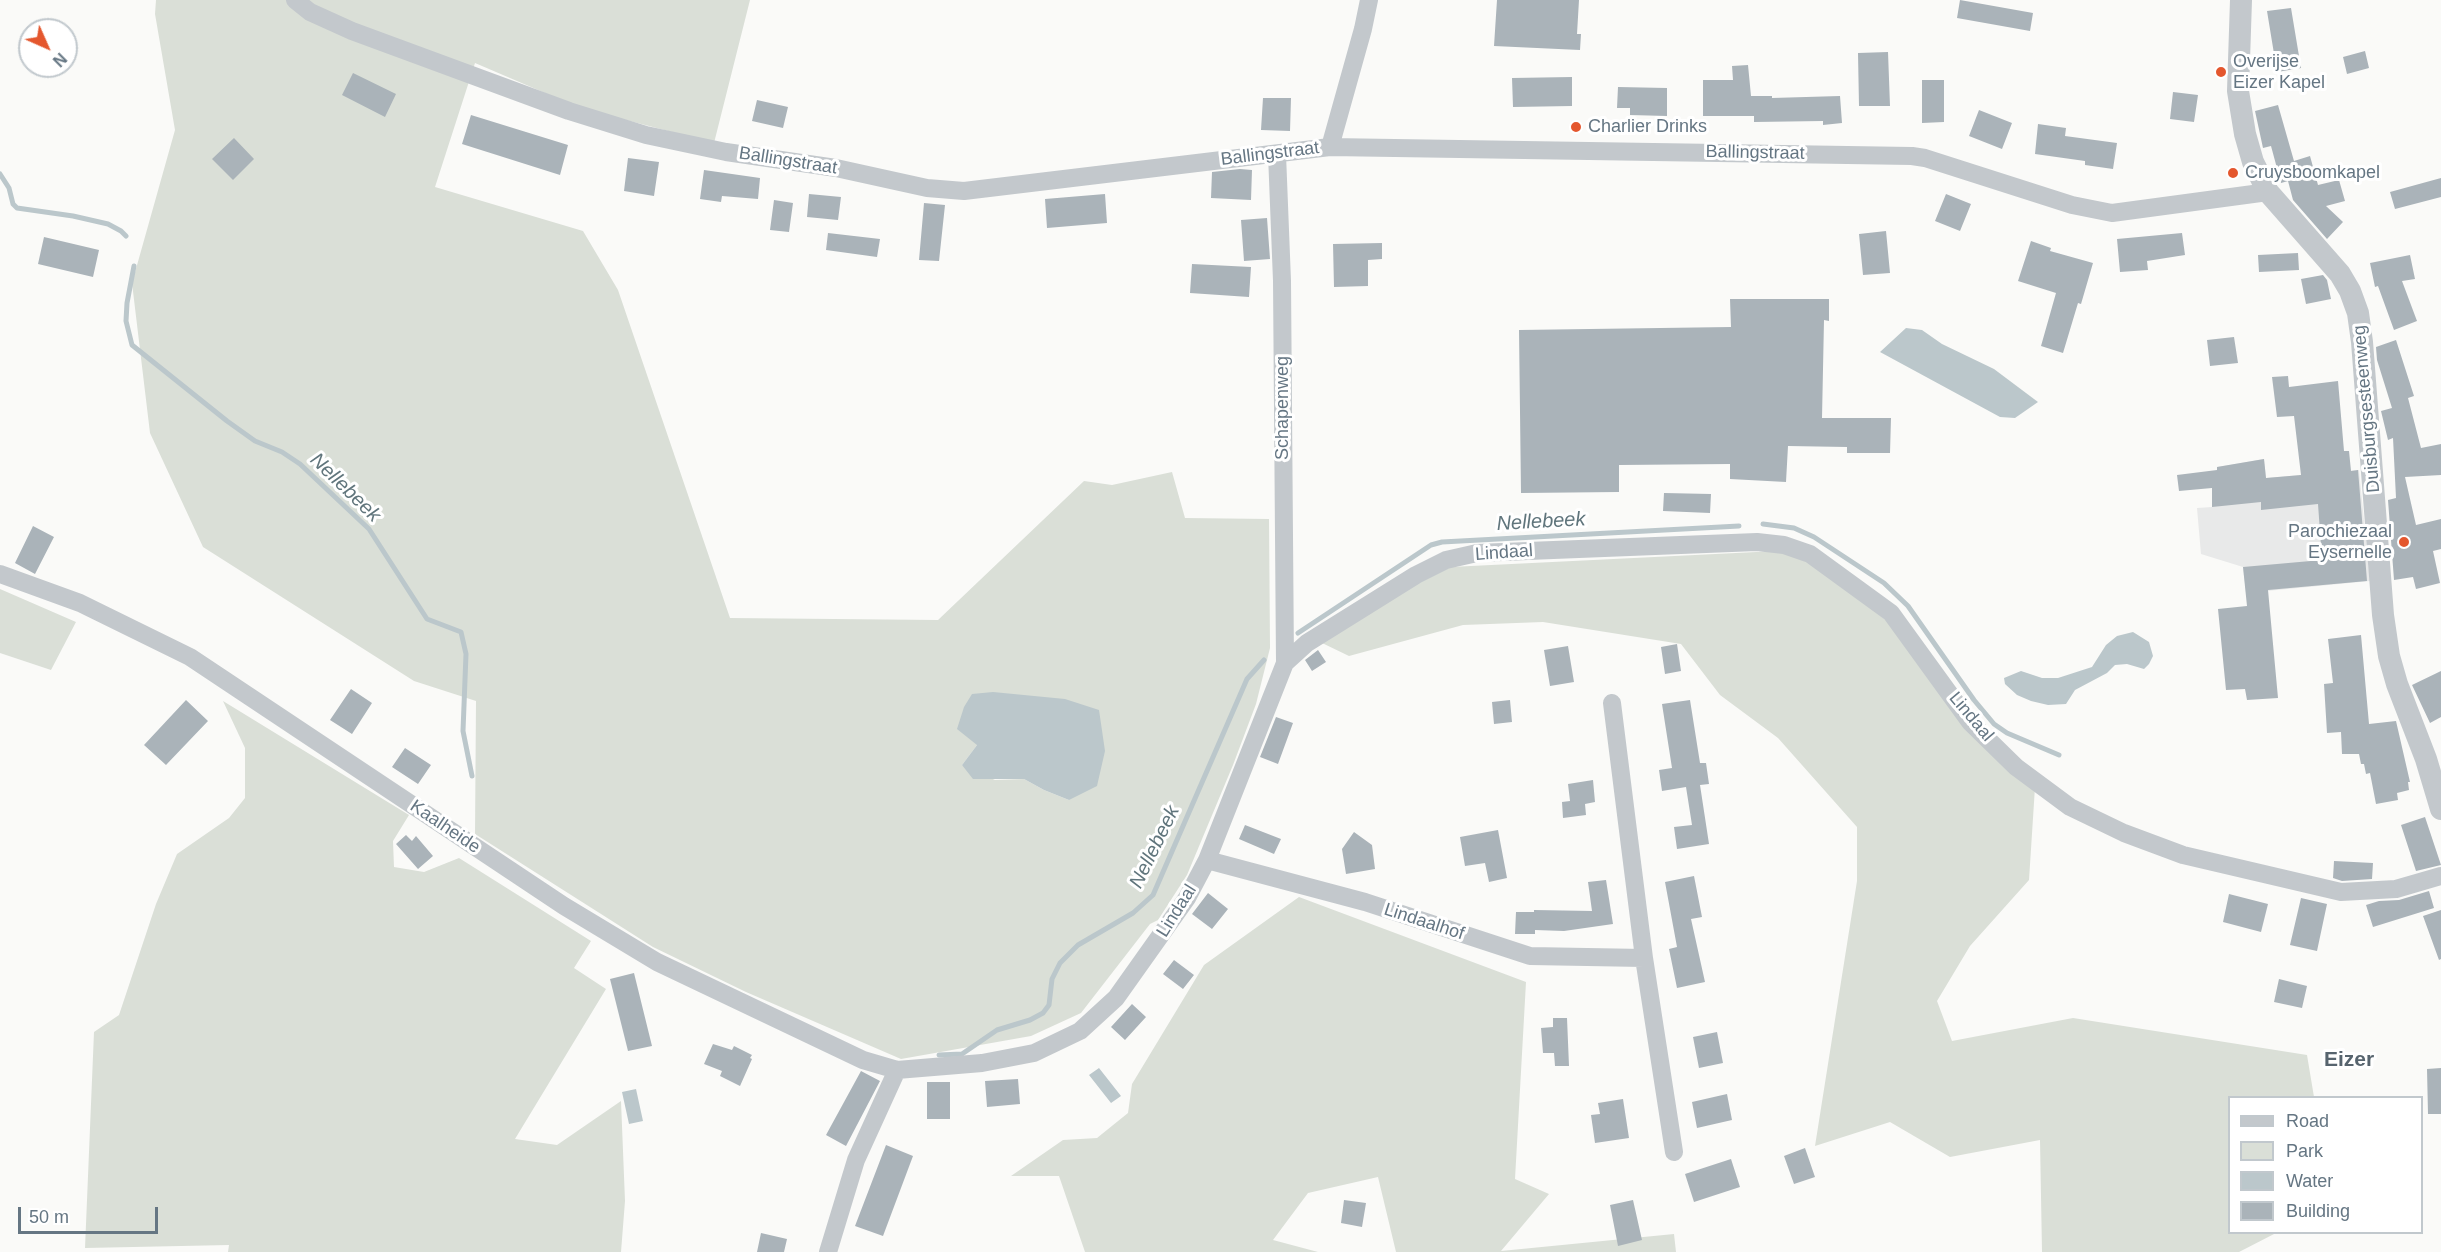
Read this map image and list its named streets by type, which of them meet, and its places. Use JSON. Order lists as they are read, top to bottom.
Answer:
{
  "streets": {
    "street": [
      "Ballingstraat",
      "Schapenweg",
      "Duisburgsesteenweg",
      "Lindaal",
      "Kaalheide",
      "Lindaalhof"
    ]
  },
  "crossings": [
    ["Ballingstraat", "Schapenweg"],
    ["Ballingstraat", "Duisburgsesteenweg"],
    ["Schapenweg", "Lindaal"],
    ["Lindaal", "Kaalheide"],
    ["Lindaal", "Lindaalhof"]
  ],
  "districts": ["Eizer"],
  "water": ["Nellebeek"],
  "places": [
    "Overijse Eizer Kapel",
    "Charlier Drinks",
    "Cruysboomkapel",
    "Parochiezaal Eysernelle"
  ],
  "legend": [
    "Road",
    "Park",
    "Water",
    "Building"
  ],
  "scale_bar": "50 m",
  "north": "bottom right"
}
